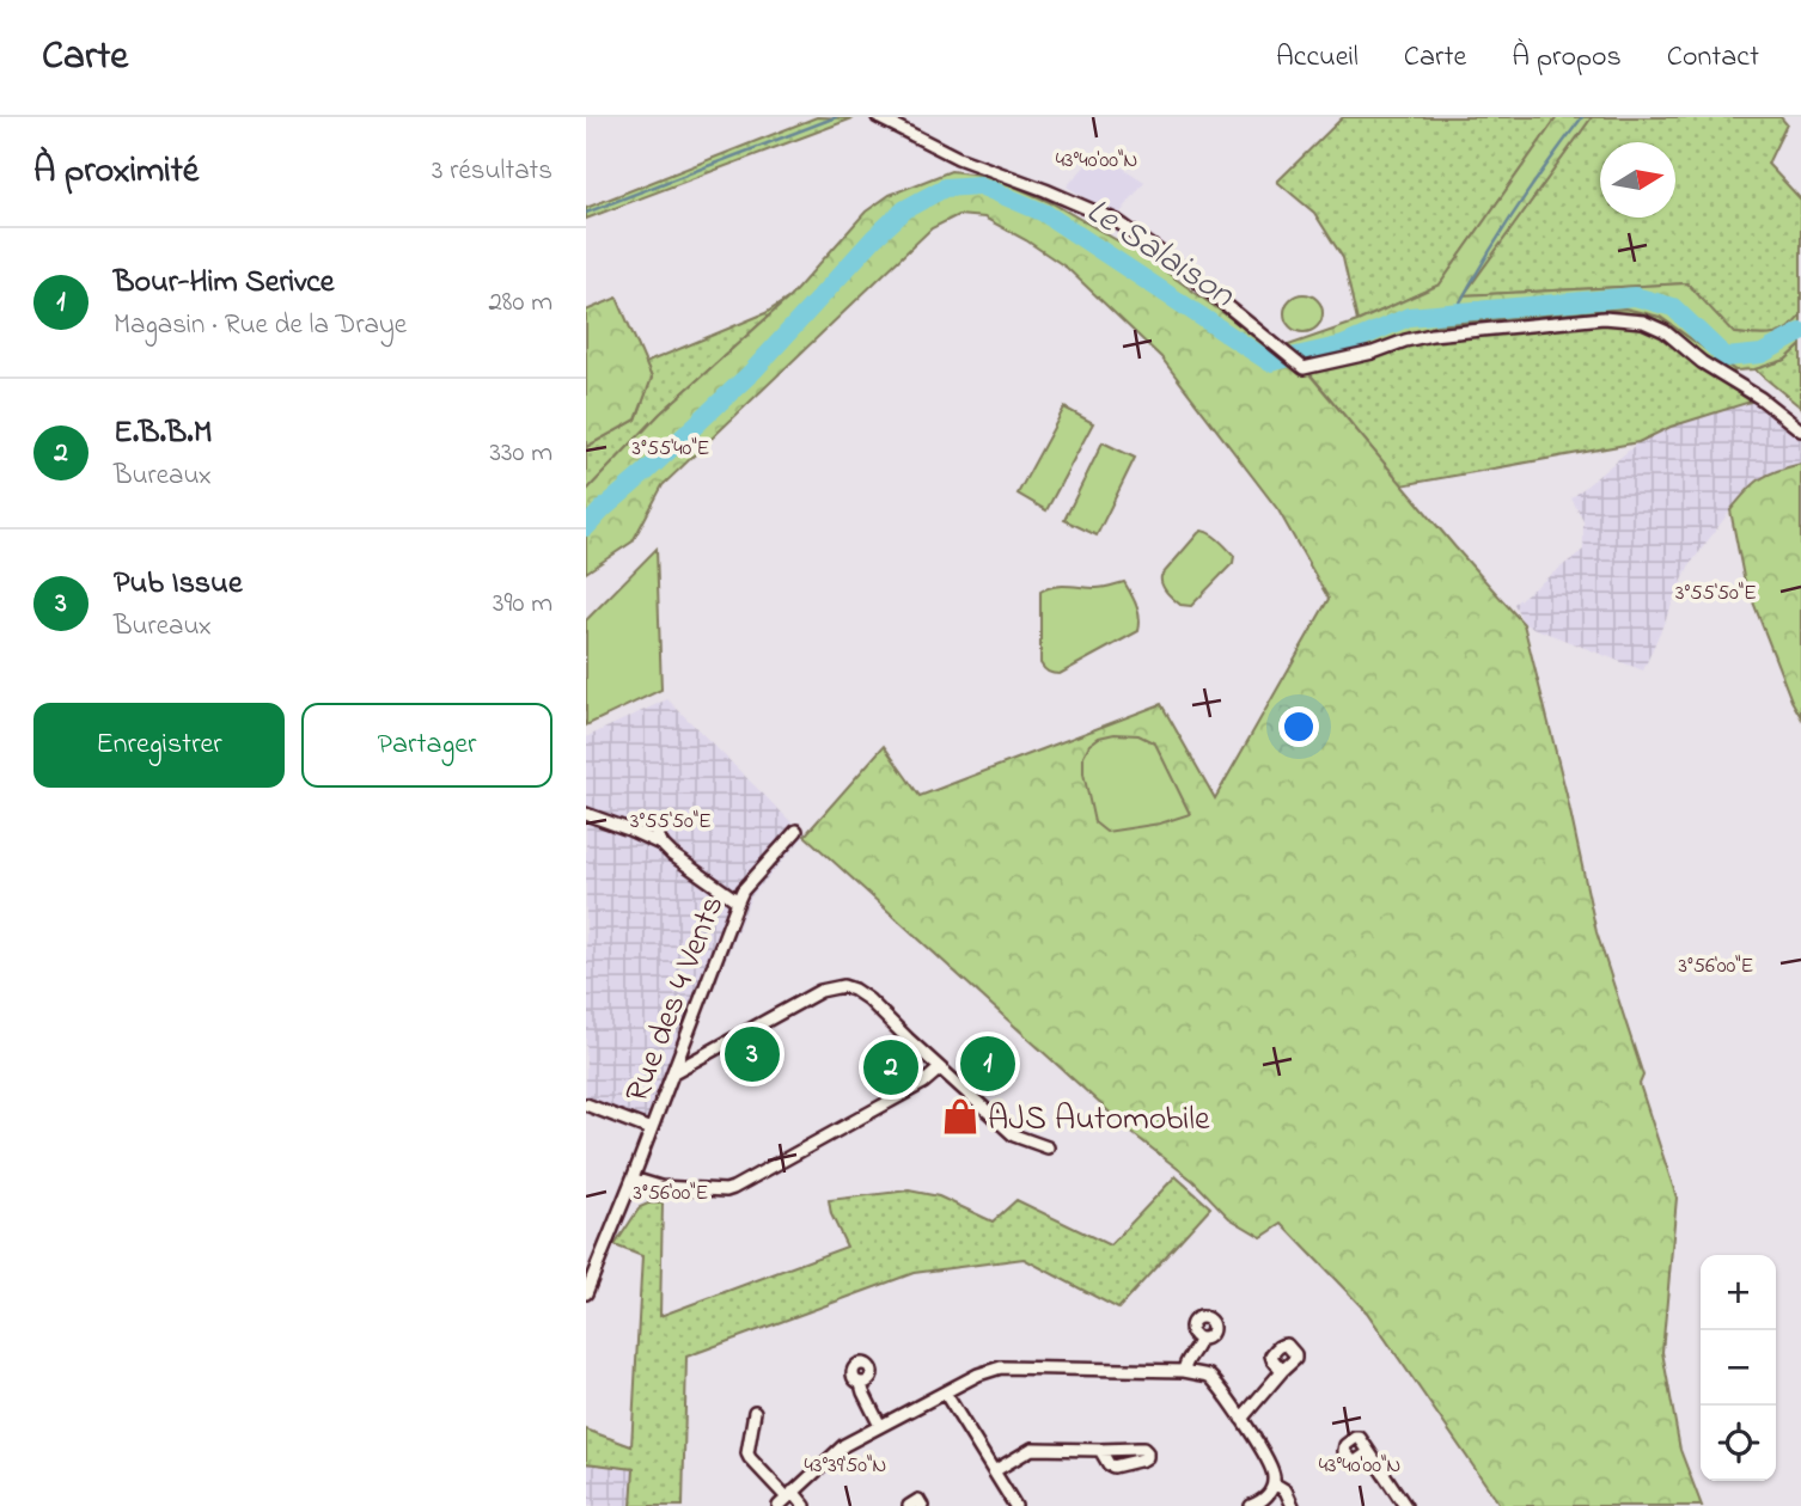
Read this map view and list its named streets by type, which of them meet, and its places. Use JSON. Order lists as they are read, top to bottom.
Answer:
{
  "streets": {
    "street": ["Rue des 4 Vents"]
  },
  "water": ["Le Salaison"],
  "places": {
    "shop": ["AJS Automobile"]
  },
  "north": "right",
  "page": {
    "header": "Carte",
    "nav": [
      "Accueil",
      "Carte",
      "À propos",
      "Contact"
    ],
    "heading": ["À proximité", "3 résultats"],
    "list": [
      {
        "mark": "1",
        "name": "Bour-Him Serivce",
        "note": "Magasin · Rue de la Draye",
        "value": "280 m"
      },
      {
        "mark": "2",
        "name": "E.B.B.M",
        "note": "Bureaux",
        "value": "330 m"
      },
      {
        "mark": "3",
        "name": "Pub Issue",
        "note": "Bureaux",
        "value": "390 m"
      }
    ],
    "buttons": ["Enregistrer", "Partager"],
    "pins": ["3", "1", "2"],
    "map_buttons": ["+", "−"]
  },
  "coordinates": [
    "43°40'00\"N",
    "3°55'40\"E",
    "3°55'50\"E",
    "3°56'00\"E",
    "43°39'50\"N"
  ]
}
